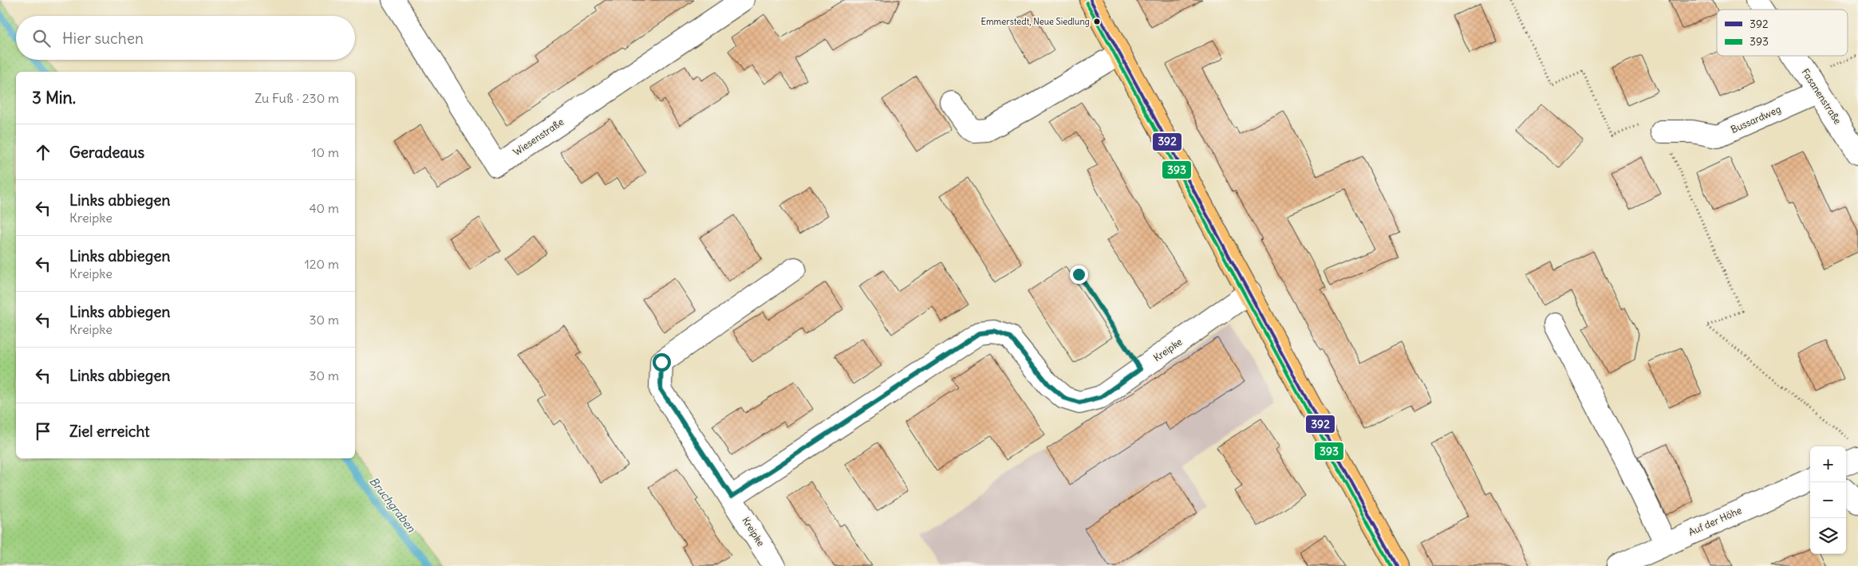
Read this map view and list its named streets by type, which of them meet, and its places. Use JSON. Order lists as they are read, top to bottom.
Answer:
{
  "streets": {
    "street": [
      "Fasanenstraße",
      "Bussardweg",
      "Wiesenstraße",
      "Kreipke",
      "Auf der Höhe"
    ]
  },
  "crossings": [
    ["Fasanenstraße", "Bussardweg"]
  ],
  "water": ["Bruchgraben"],
  "places": ["Emmerstedt, Neue Siedlung"],
  "lines": ["transit line 392", "transit line 393"],
  "legend": ["392", "393"],
  "page": {
    "search": "Hier suchen",
    "heading": ["3 Min.", "Zu Fuß · 230 m"],
    "list": [
      ["Geradeaus", "10 m"],
      ["Links abbiegen", "Kreipke", "40 m"],
      ["Links abbiegen", "Kreipke", "120 m"],
      ["Links abbiegen", "Kreipke", "30 m"],
      ["Links abbiegen", "30 m"],
      "Ziel erreicht"
    ],
    "map_buttons": ["+", "−"]
  }
}
